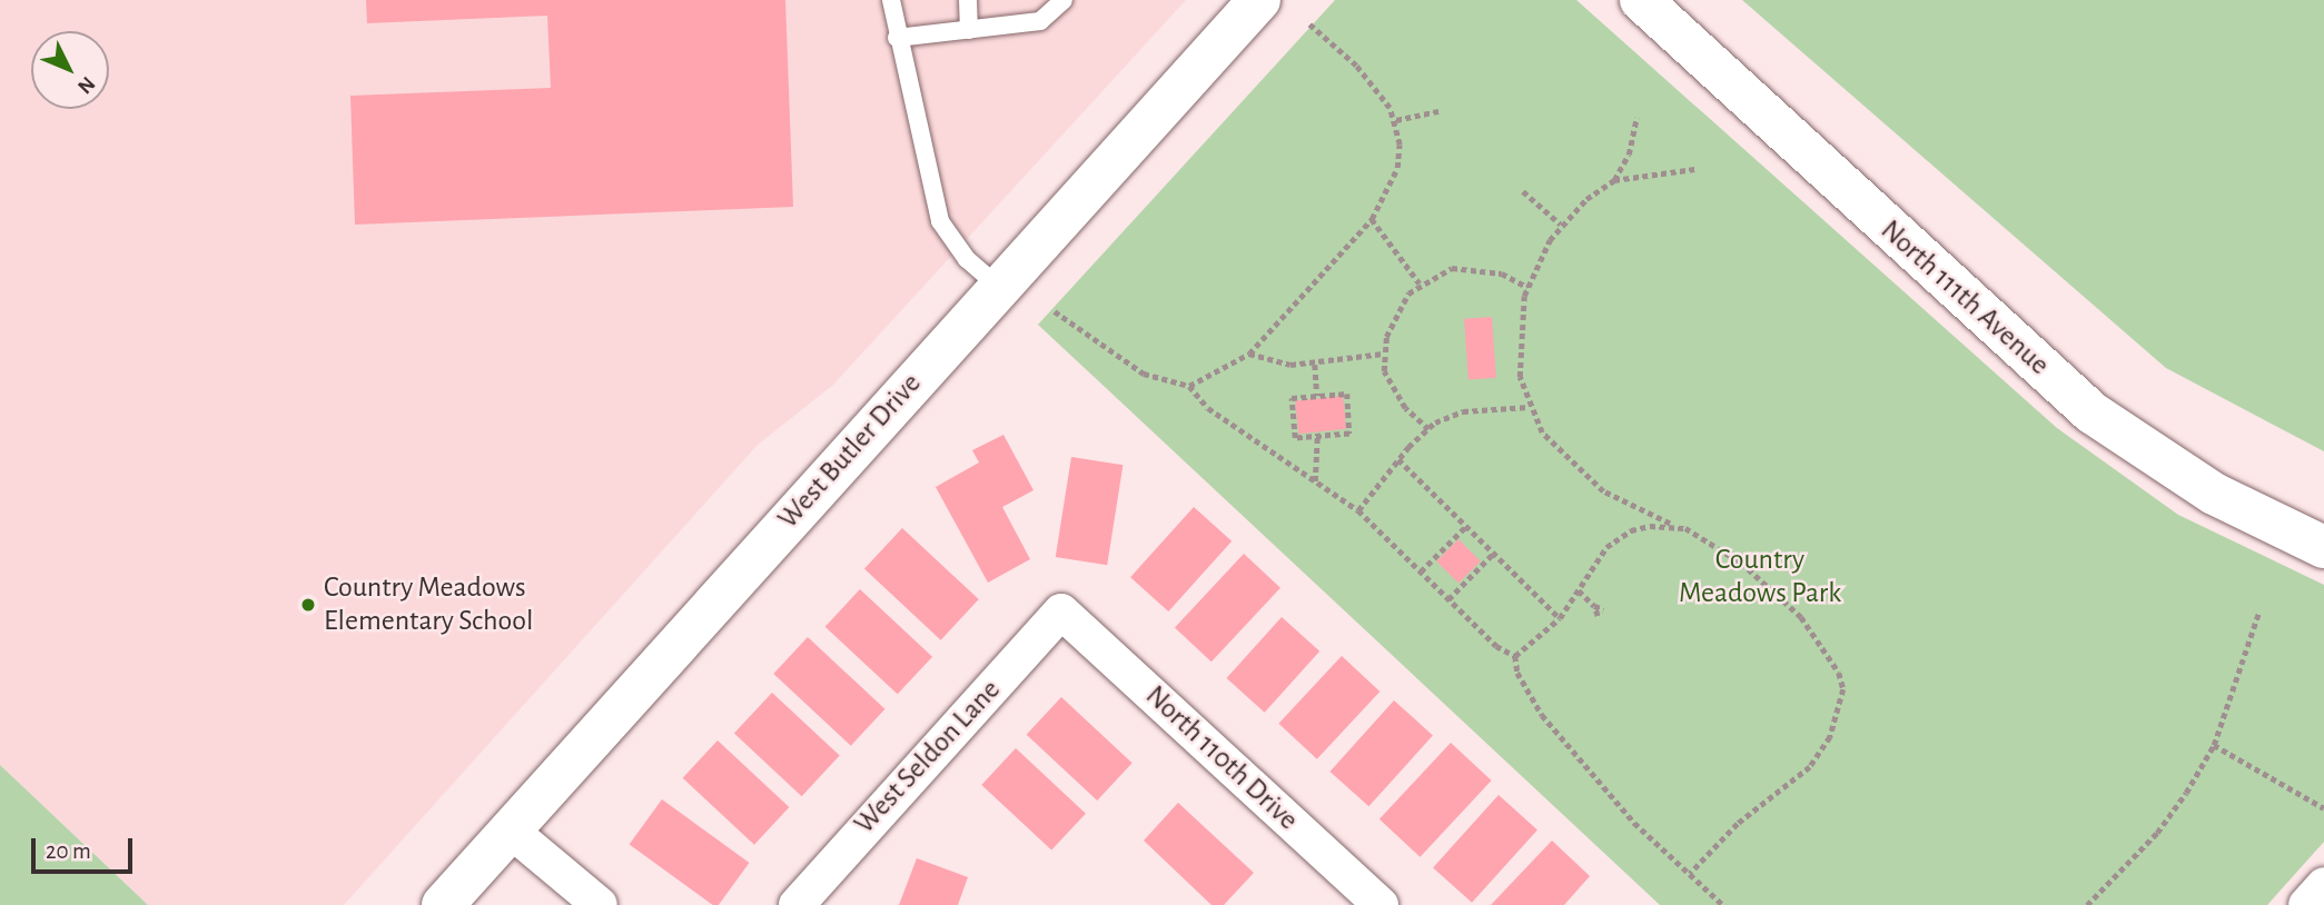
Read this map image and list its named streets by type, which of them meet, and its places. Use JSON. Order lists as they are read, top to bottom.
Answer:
{
  "streets": {
    "street": [
      "North 111th Avenue",
      "West Butler Drive",
      "West Seldon Lane",
      "North 110th Drive"
    ]
  },
  "crossings": [
    ["West Seldon Lane", "North 110th Drive"]
  ],
  "parks": ["Country Meadows Park"],
  "places": ["Country Meadows Elementary School"],
  "scale_bar": "20 m",
  "north": "bottom right"
}
